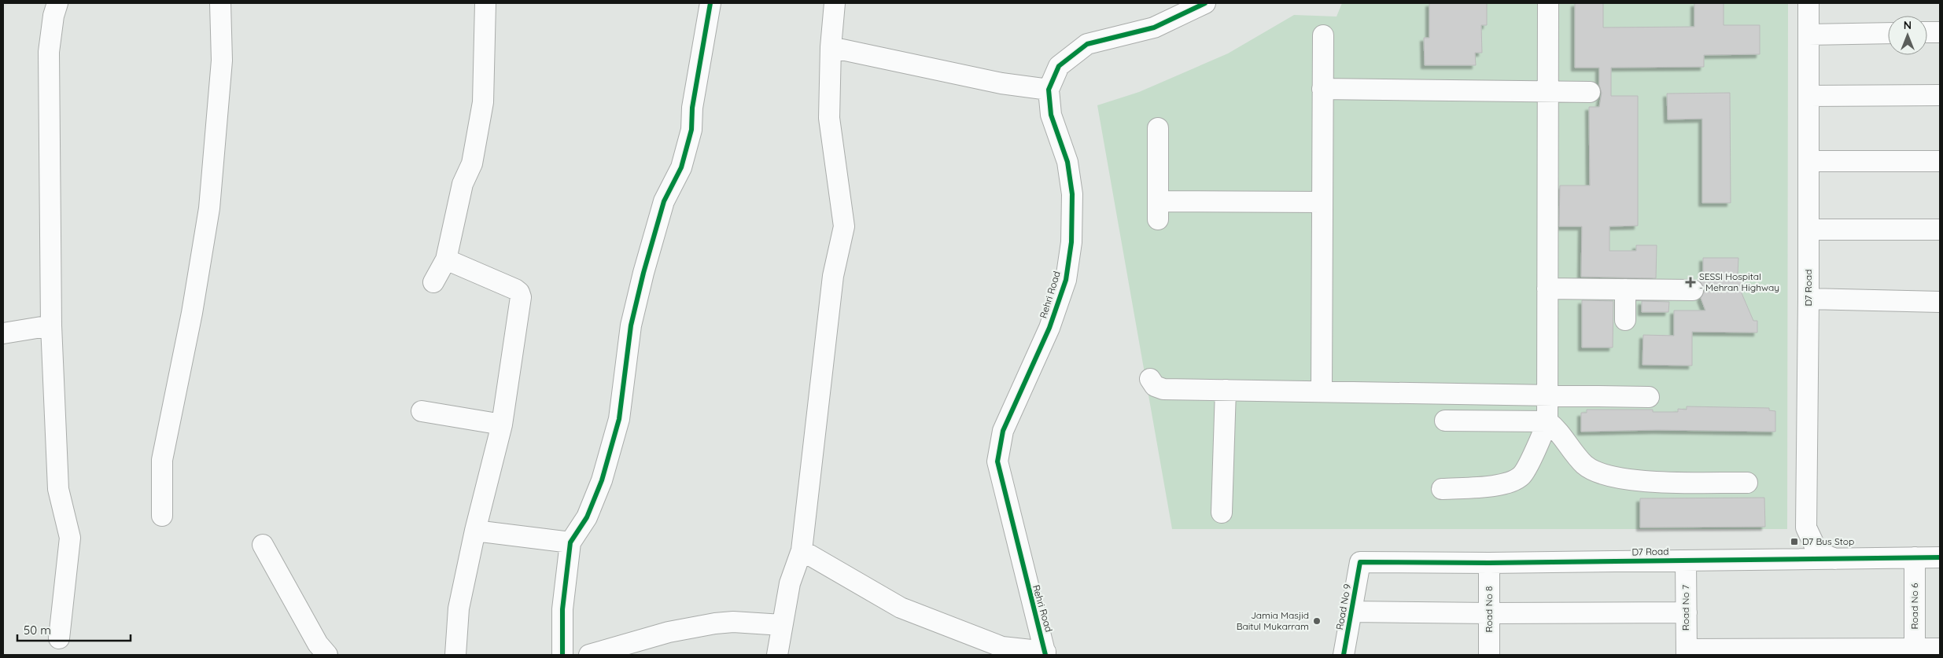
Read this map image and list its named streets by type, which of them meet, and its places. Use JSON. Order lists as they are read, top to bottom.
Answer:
{
  "streets": {
    "street": [
      "D7 Road",
      "Rehri Road",
      "Road No 6",
      "Road No 9",
      "Road No 7",
      "Road No 8"
    ]
  },
  "crossings": [
    ["D7 Road", "Road No 6"],
    ["D7 Road", "Road No 9"],
    ["D7 Road", "Road No 7"],
    ["D7 Road", "Road No 8"]
  ],
  "places": {
    "health": ["SESSI Hospital - Mehran Highway"],
    "transit": ["D7 Bus Stop"],
    "other": ["Jamia Masjid Baitul Mukarram"]
  },
  "scale_bar": "50 m",
  "north": "top"
}
